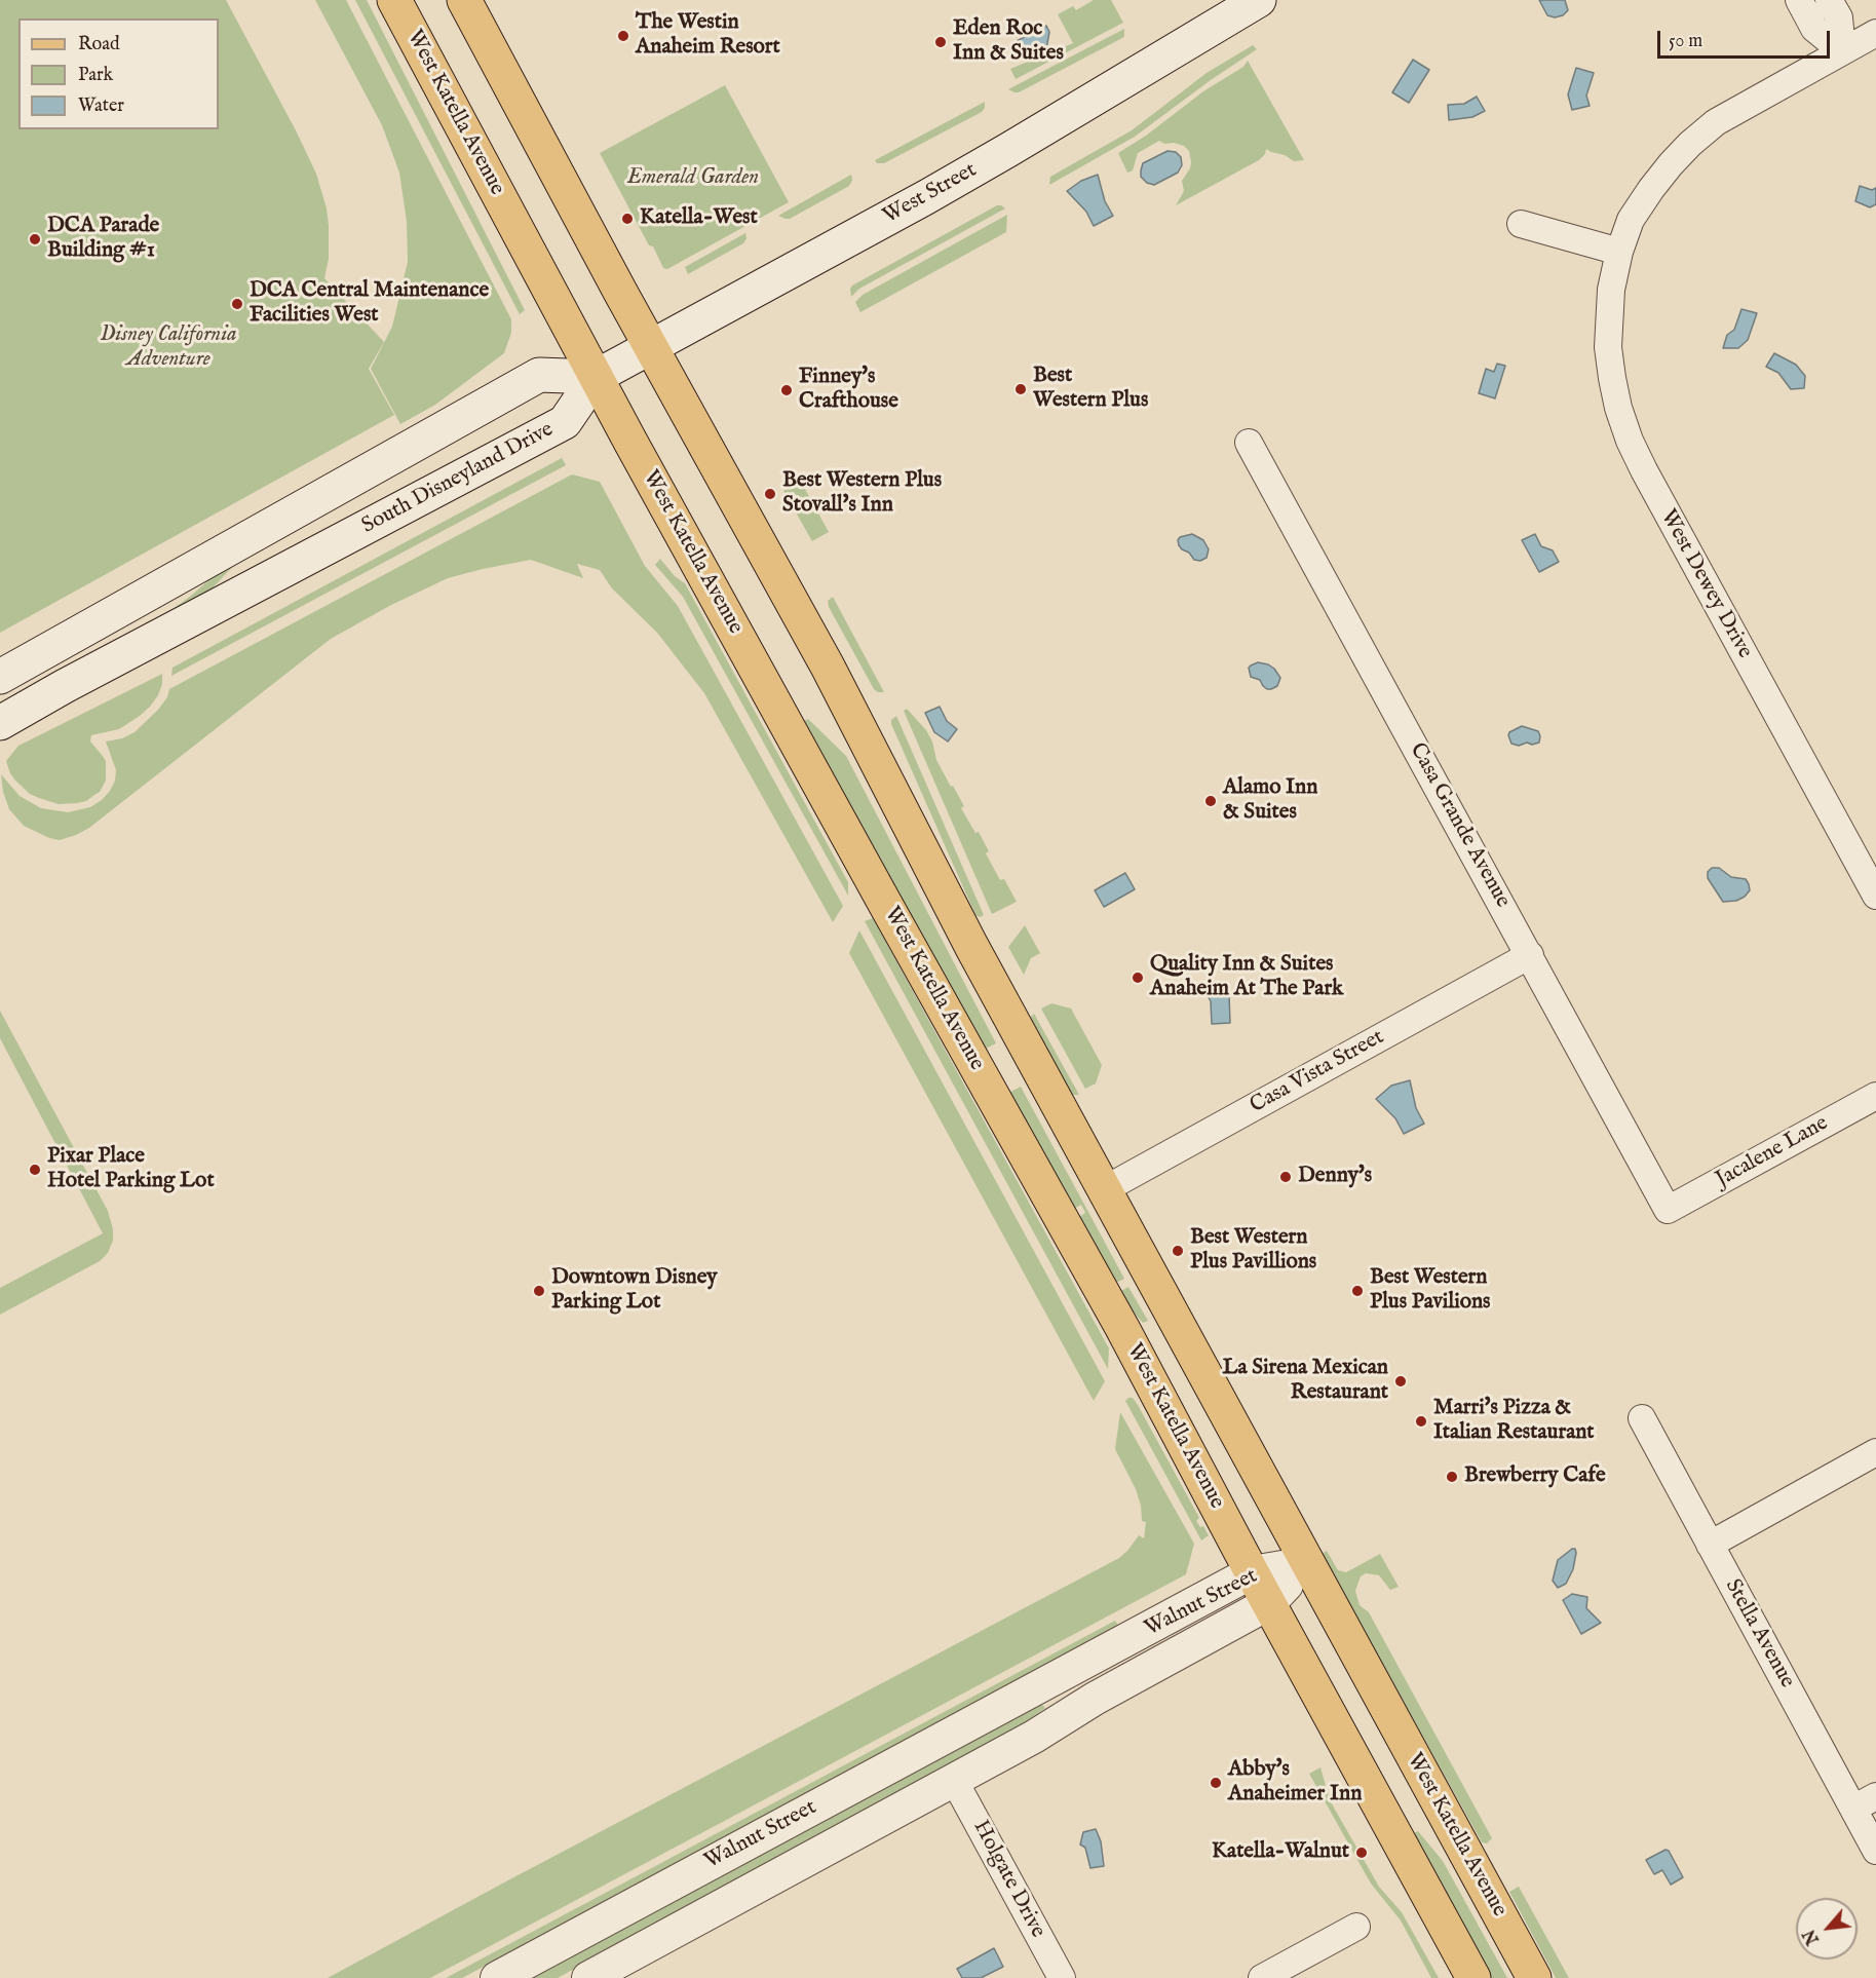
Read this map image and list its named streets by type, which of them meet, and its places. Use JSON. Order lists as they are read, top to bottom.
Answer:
{
  "streets": {
    "main road": ["West Katella Avenue", "West Street", "South Disneyland Drive"],
    "street": [
      "West Dewey Drive",
      "Casa Grande Avenue",
      "Casa Vista Street",
      "Jacalene Lane",
      "Walnut Street",
      "Stella Avenue",
      "Holgate Drive"
    ]
  },
  "crossings": [
    ["West Katella Avenue", "West Street"],
    ["West Katella Avenue", "South Disneyland Drive"],
    ["West Katella Avenue", "Casa Vista Street"],
    ["West Katella Avenue", "Walnut Street"],
    ["West Street", "South Disneyland Drive"],
    ["Casa Grande Avenue", "Casa Vista Street"],
    ["Casa Grande Avenue", "Jacalene Lane"],
    ["Walnut Street", "Holgate Drive"]
  ],
  "parks": ["Emerald Garden", "Disney California Adventure"],
  "places": [
    "The Westin Anaheim Resort",
    "Eden Roc Inn & Suites",
    "Katella-West",
    "DCA Parade Building #1",
    "DCA Central Maintenance Facilities West",
    "Best Western Plus",
    "Finney's Crafthouse",
    "Best Western Plus Stovall's Inn",
    "Alamo Inn & Suites",
    "Quality Inn & Suites Anaheim At The Park",
    "Pixar Place Hotel Parking Lot",
    "Denny's",
    "Best Western Plus Pavillions",
    "Downtown Disney Parking Lot",
    "Best Western Plus Pavilions",
    "La Sirena Mexican Restaurant",
    "Marri's Pizza & Italian Restaurant",
    "Brewberry Cafe",
    "Abby's Anaheimer Inn",
    "Katella-Walnut"
  ],
  "legend": ["Road", "Park", "Water"],
  "scale_bar": "50 m",
  "north": "bottom left"
}
